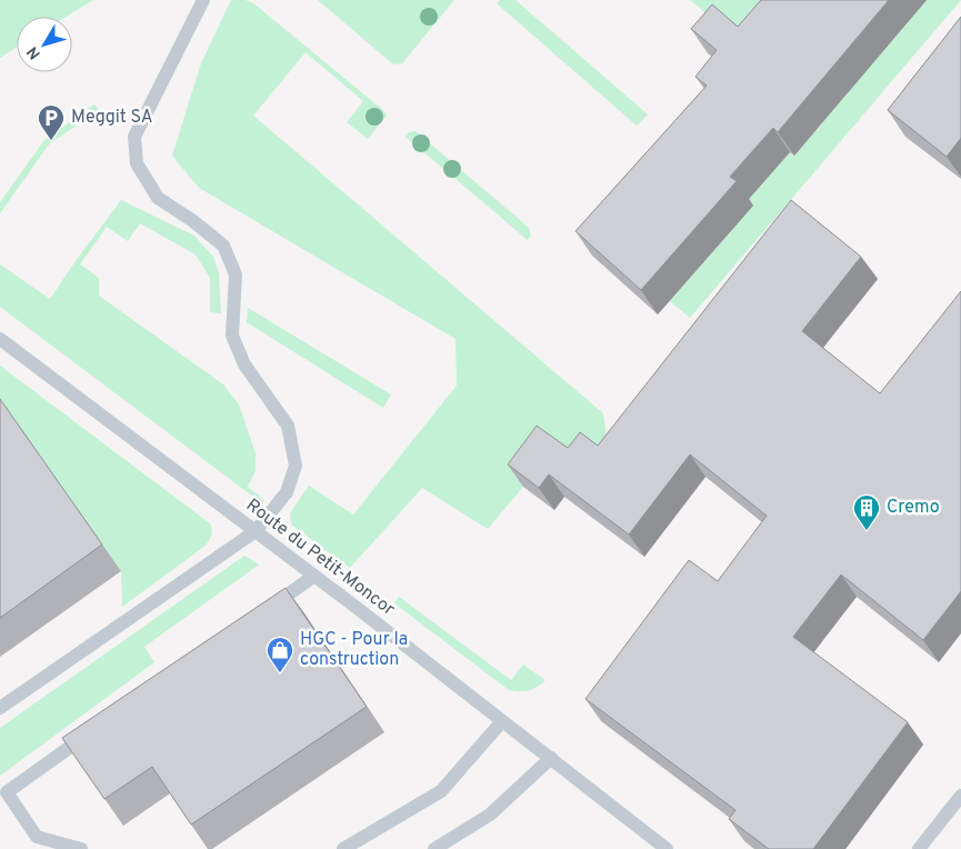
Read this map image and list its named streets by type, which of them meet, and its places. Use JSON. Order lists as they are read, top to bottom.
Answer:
{
  "streets": {
    "lane": ["Route du Petit-Moncor"]
  },
  "places": {
    "parking": ["Meggit SA"],
    "building": ["Cremo"],
    "shop": ["HGC - Pour la construction"]
  },
  "north": "bottom left"
}
